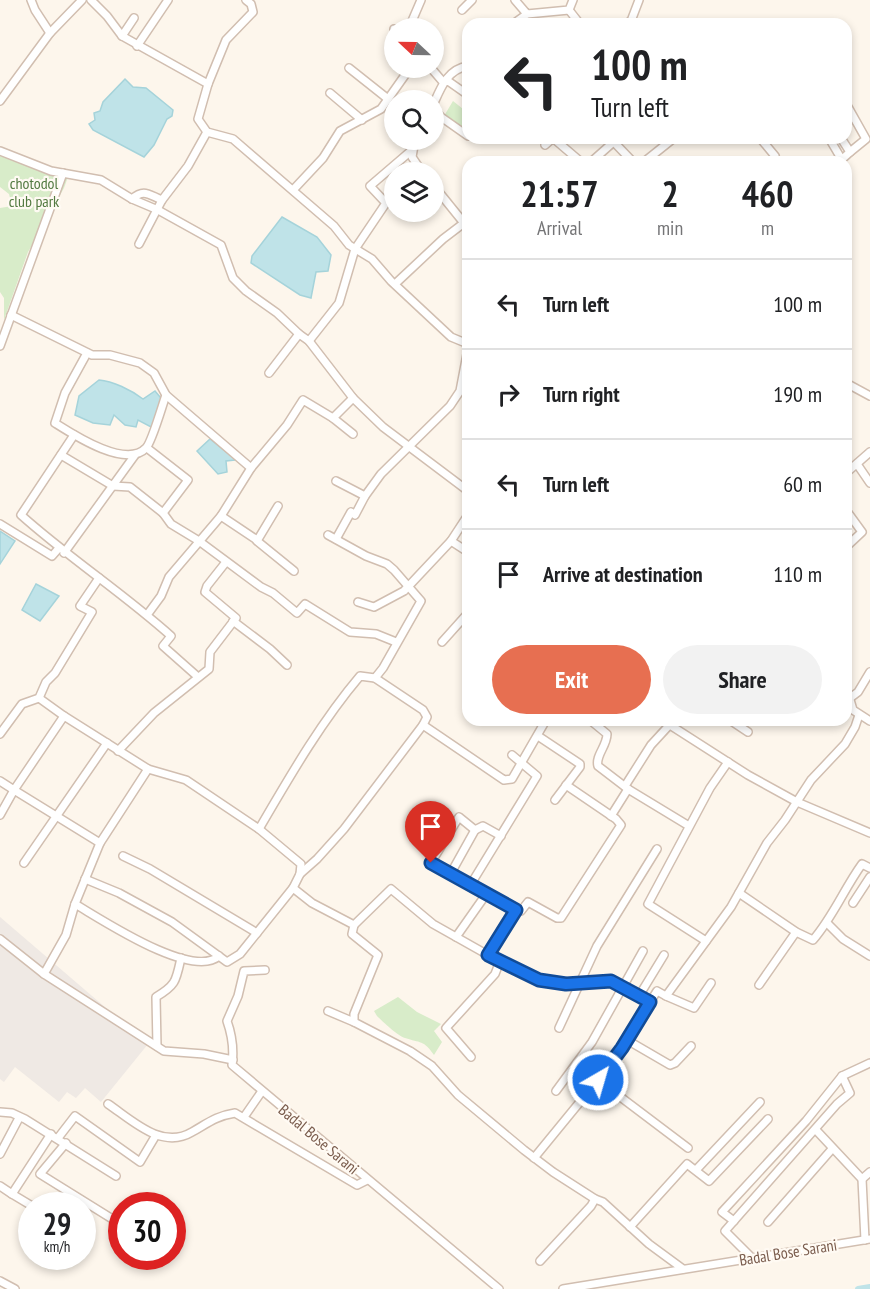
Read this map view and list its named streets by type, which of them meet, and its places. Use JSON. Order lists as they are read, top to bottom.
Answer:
{
  "streets": {
    "street": ["Badal Bose Sarani"]
  },
  "parks": ["chotodol club park"],
  "north": "left",
  "page": {
    "turn": ["100 m", "Turn left"],
    "eta": [
      "21:57",
      "Arrival",
      "2",
      "min",
      "460",
      "m"
    ],
    "list": [
      {
        "name": "Turn left",
        "value": "100 m"
      },
      {
        "name": "Turn right",
        "value": "190 m"
      },
      {
        "name": "Turn left",
        "value": "60 m"
      },
      {
        "name": "Arrive at destination",
        "value": "110 m"
      }
    ],
    "buttons": ["Exit", "Share"],
    "speed": "29 km/h",
    "limit": "30"
  }
}
